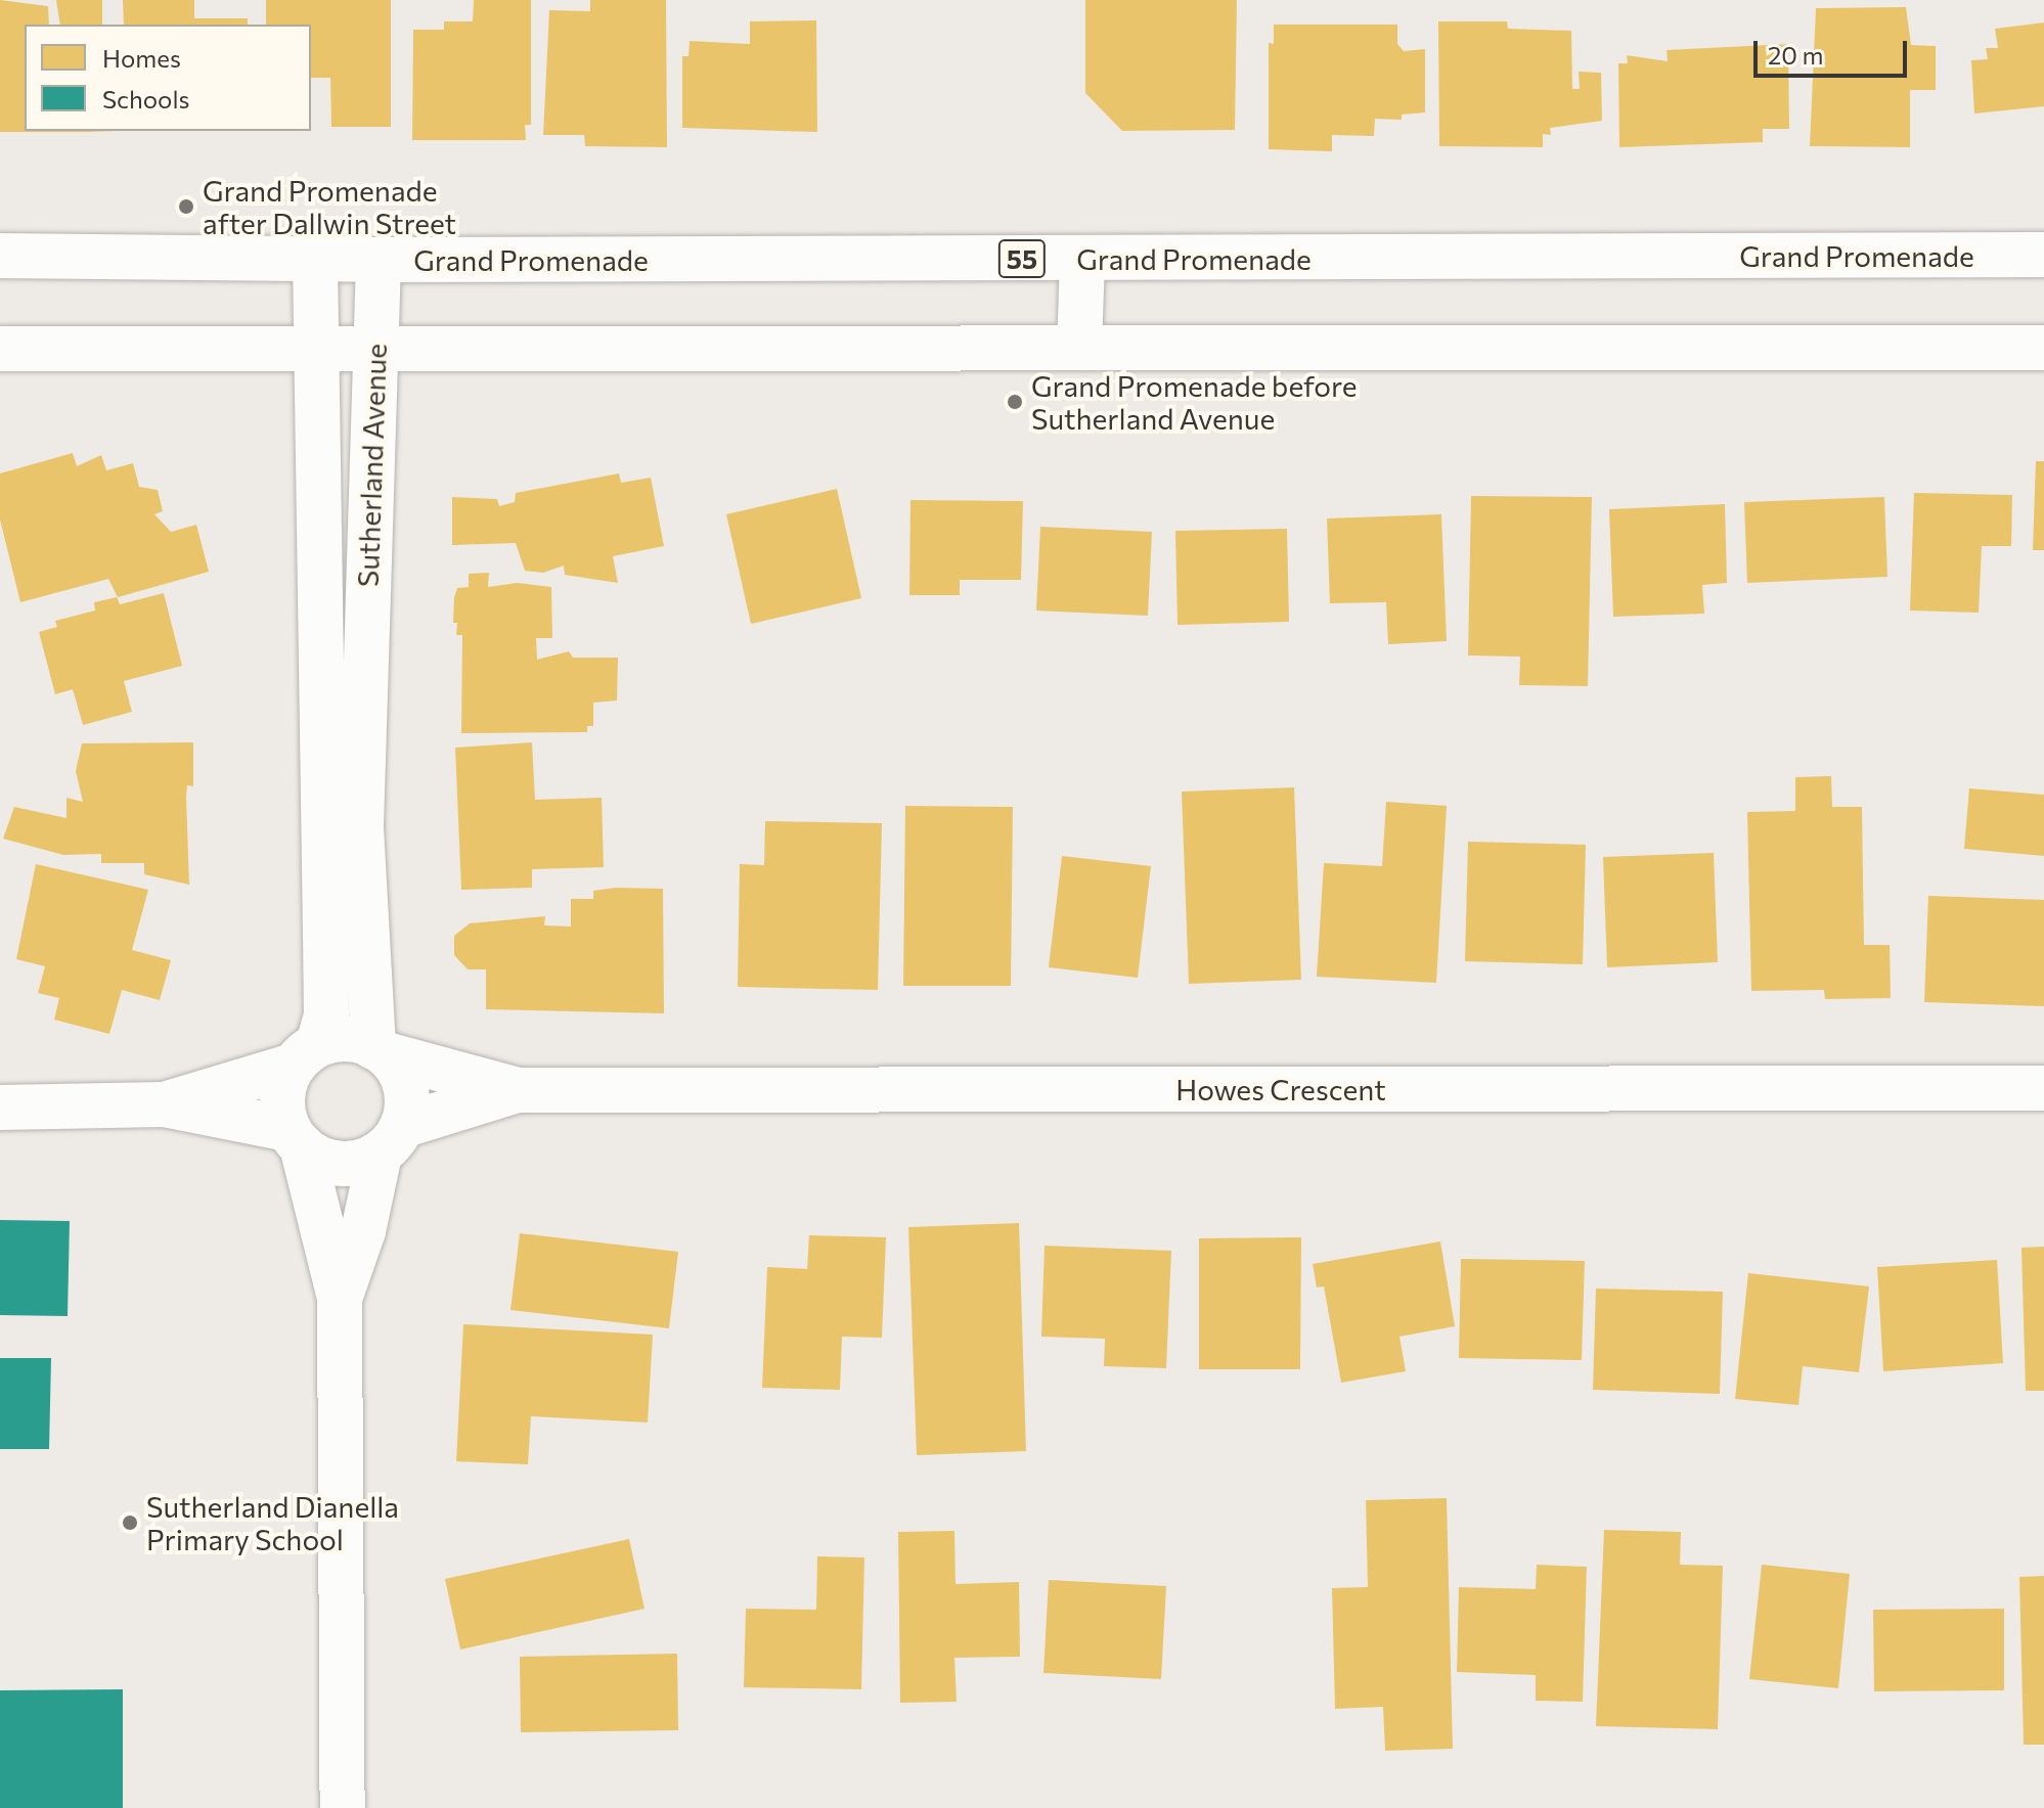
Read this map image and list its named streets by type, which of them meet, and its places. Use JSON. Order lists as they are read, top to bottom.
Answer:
{
  "streets": {
    "street": [
      "Grand Promenade",
      "55",
      "Sutherland Avenue",
      "Howes Crescent"
    ]
  },
  "crossings": [
    ["Grand Promenade", "Sutherland Avenue"],
    ["Sutherland Avenue", "Howes Crescent"]
  ],
  "places": ["Grand Promenade after Dallwin Street", "Grand Promenade before Sutherland Avenue", "Sutherland Dianella Primary School"],
  "legend": ["Homes", "Schools"],
  "scale_bar": "20 m"
}
